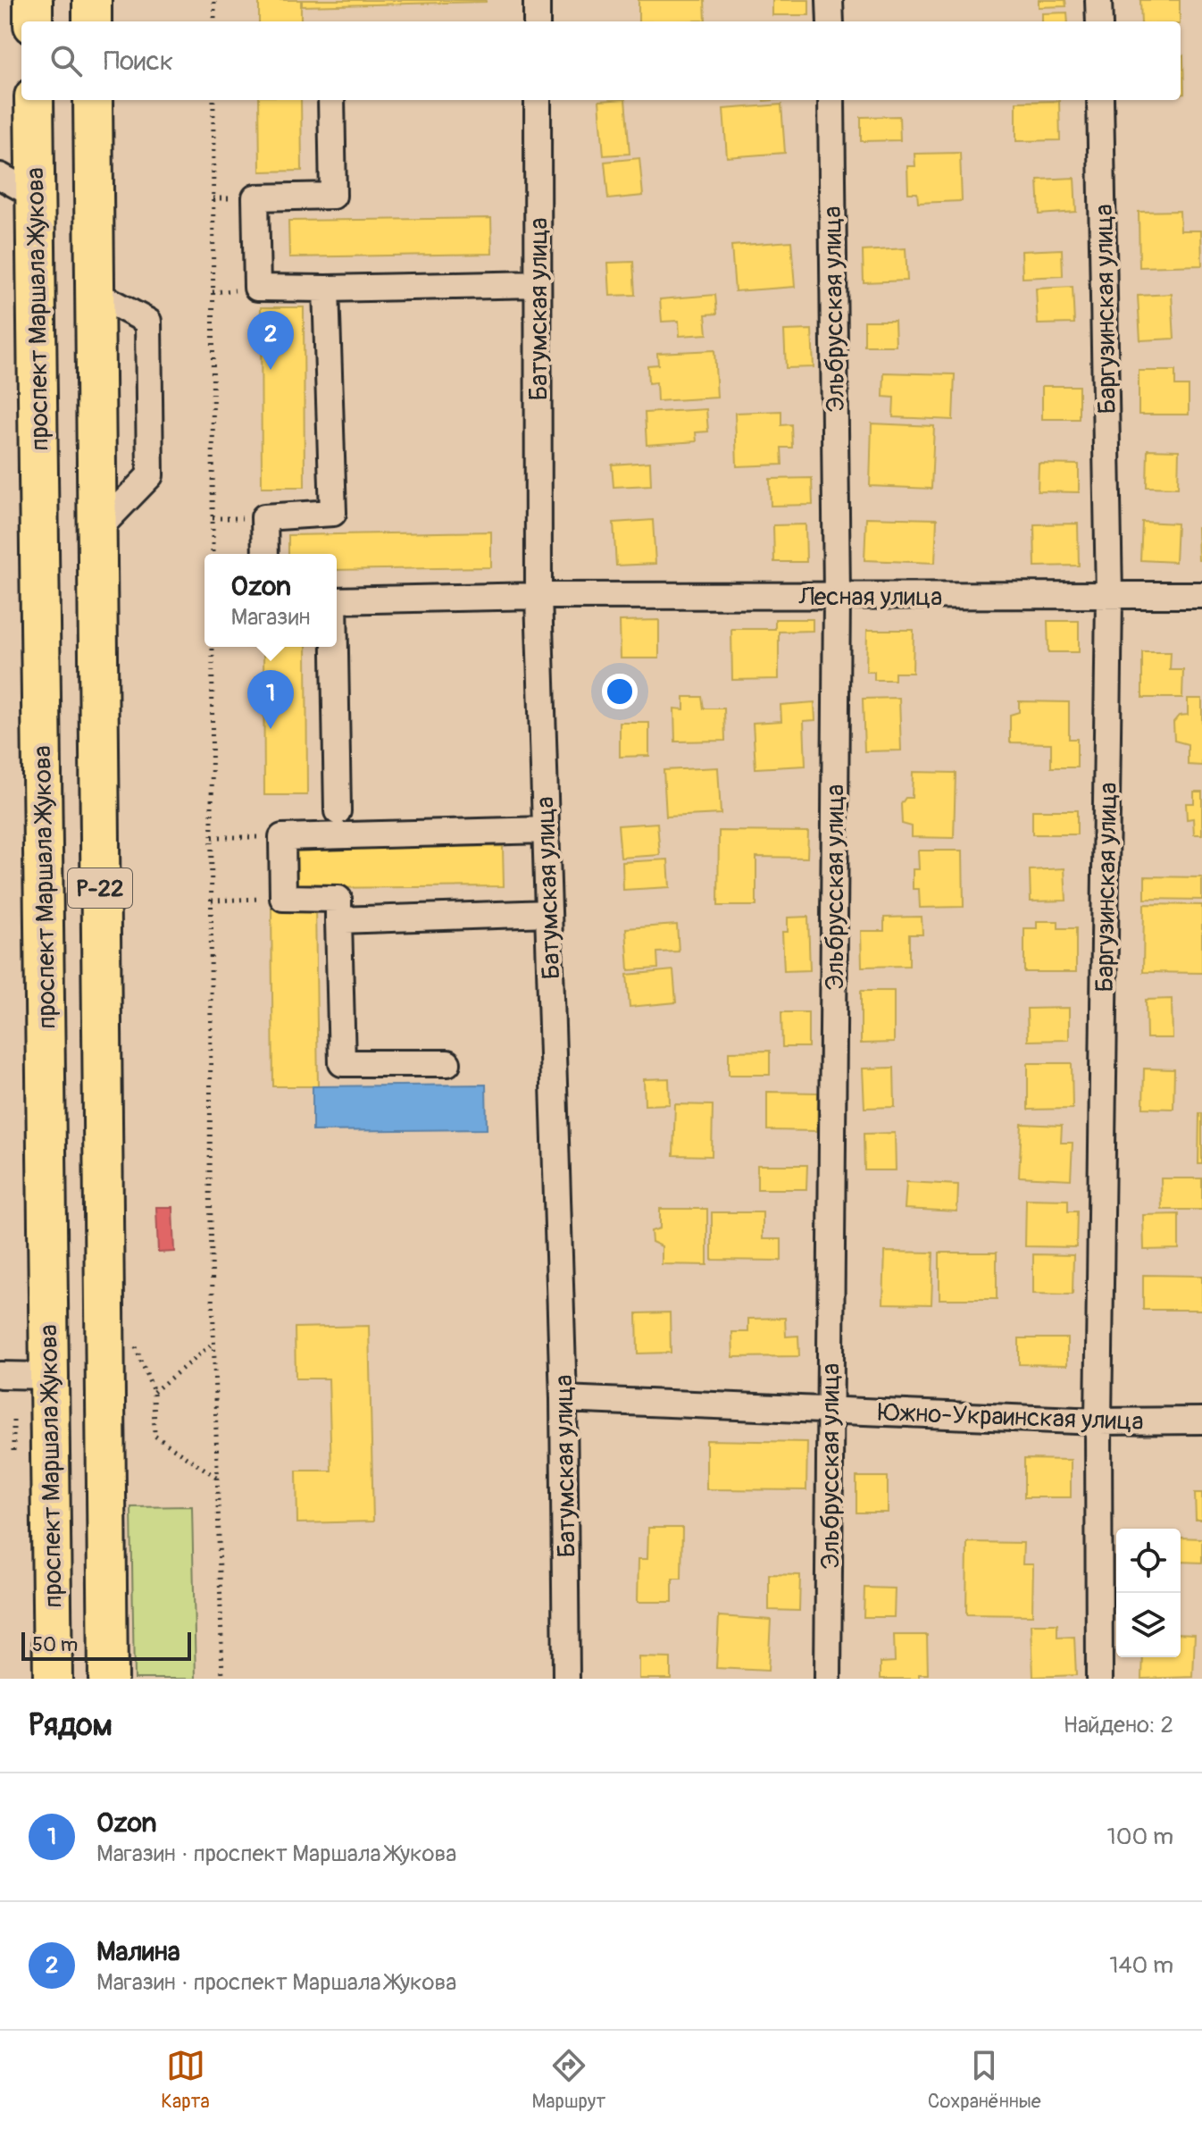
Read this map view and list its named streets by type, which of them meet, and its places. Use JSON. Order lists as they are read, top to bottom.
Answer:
{
  "streets": {
    "highway": ["проспект Маршала Жукова", "Р-22"],
    "street": [
      "Батумская улица",
      "Эльбрусская улица",
      "Баргузинская улица",
      "Лесная улица",
      "Южно-Украинская улица"
    ]
  },
  "crossings": [
    ["Батумская улица", "Лесная улица"],
    ["Батумская улица", "Южно-Украинская улица"],
    ["Эльбрусская улица", "Лесная улица"],
    ["Эльбрусская улица", "Южно-Украинская улица"],
    ["Баргузинская улица", "Лесная улица"],
    ["Баргузинская улица", "Южно-Украинская улица"]
  ],
  "scale_bar": "50 m",
  "page": {
    "search": "Поиск",
    "pins": ["2", "1"],
    "popup": ["Ozon", "Магазин"],
    "scale": "50 m",
    "heading": ["Рядом", "Найдено: 2"],
    "list": [
      {
        "mark": "1",
        "name": "Ozon",
        "note": "Магазин · проспект Маршала Жукова",
        "value": "100 m"
      },
      {
        "mark": "2",
        "name": "Малина",
        "note": "Магазин · проспект Маршала Жукова",
        "value": "140 m"
      }
    ],
    "nav": ["Карта", "Маршрут", "Сохранённые"]
  }
}
